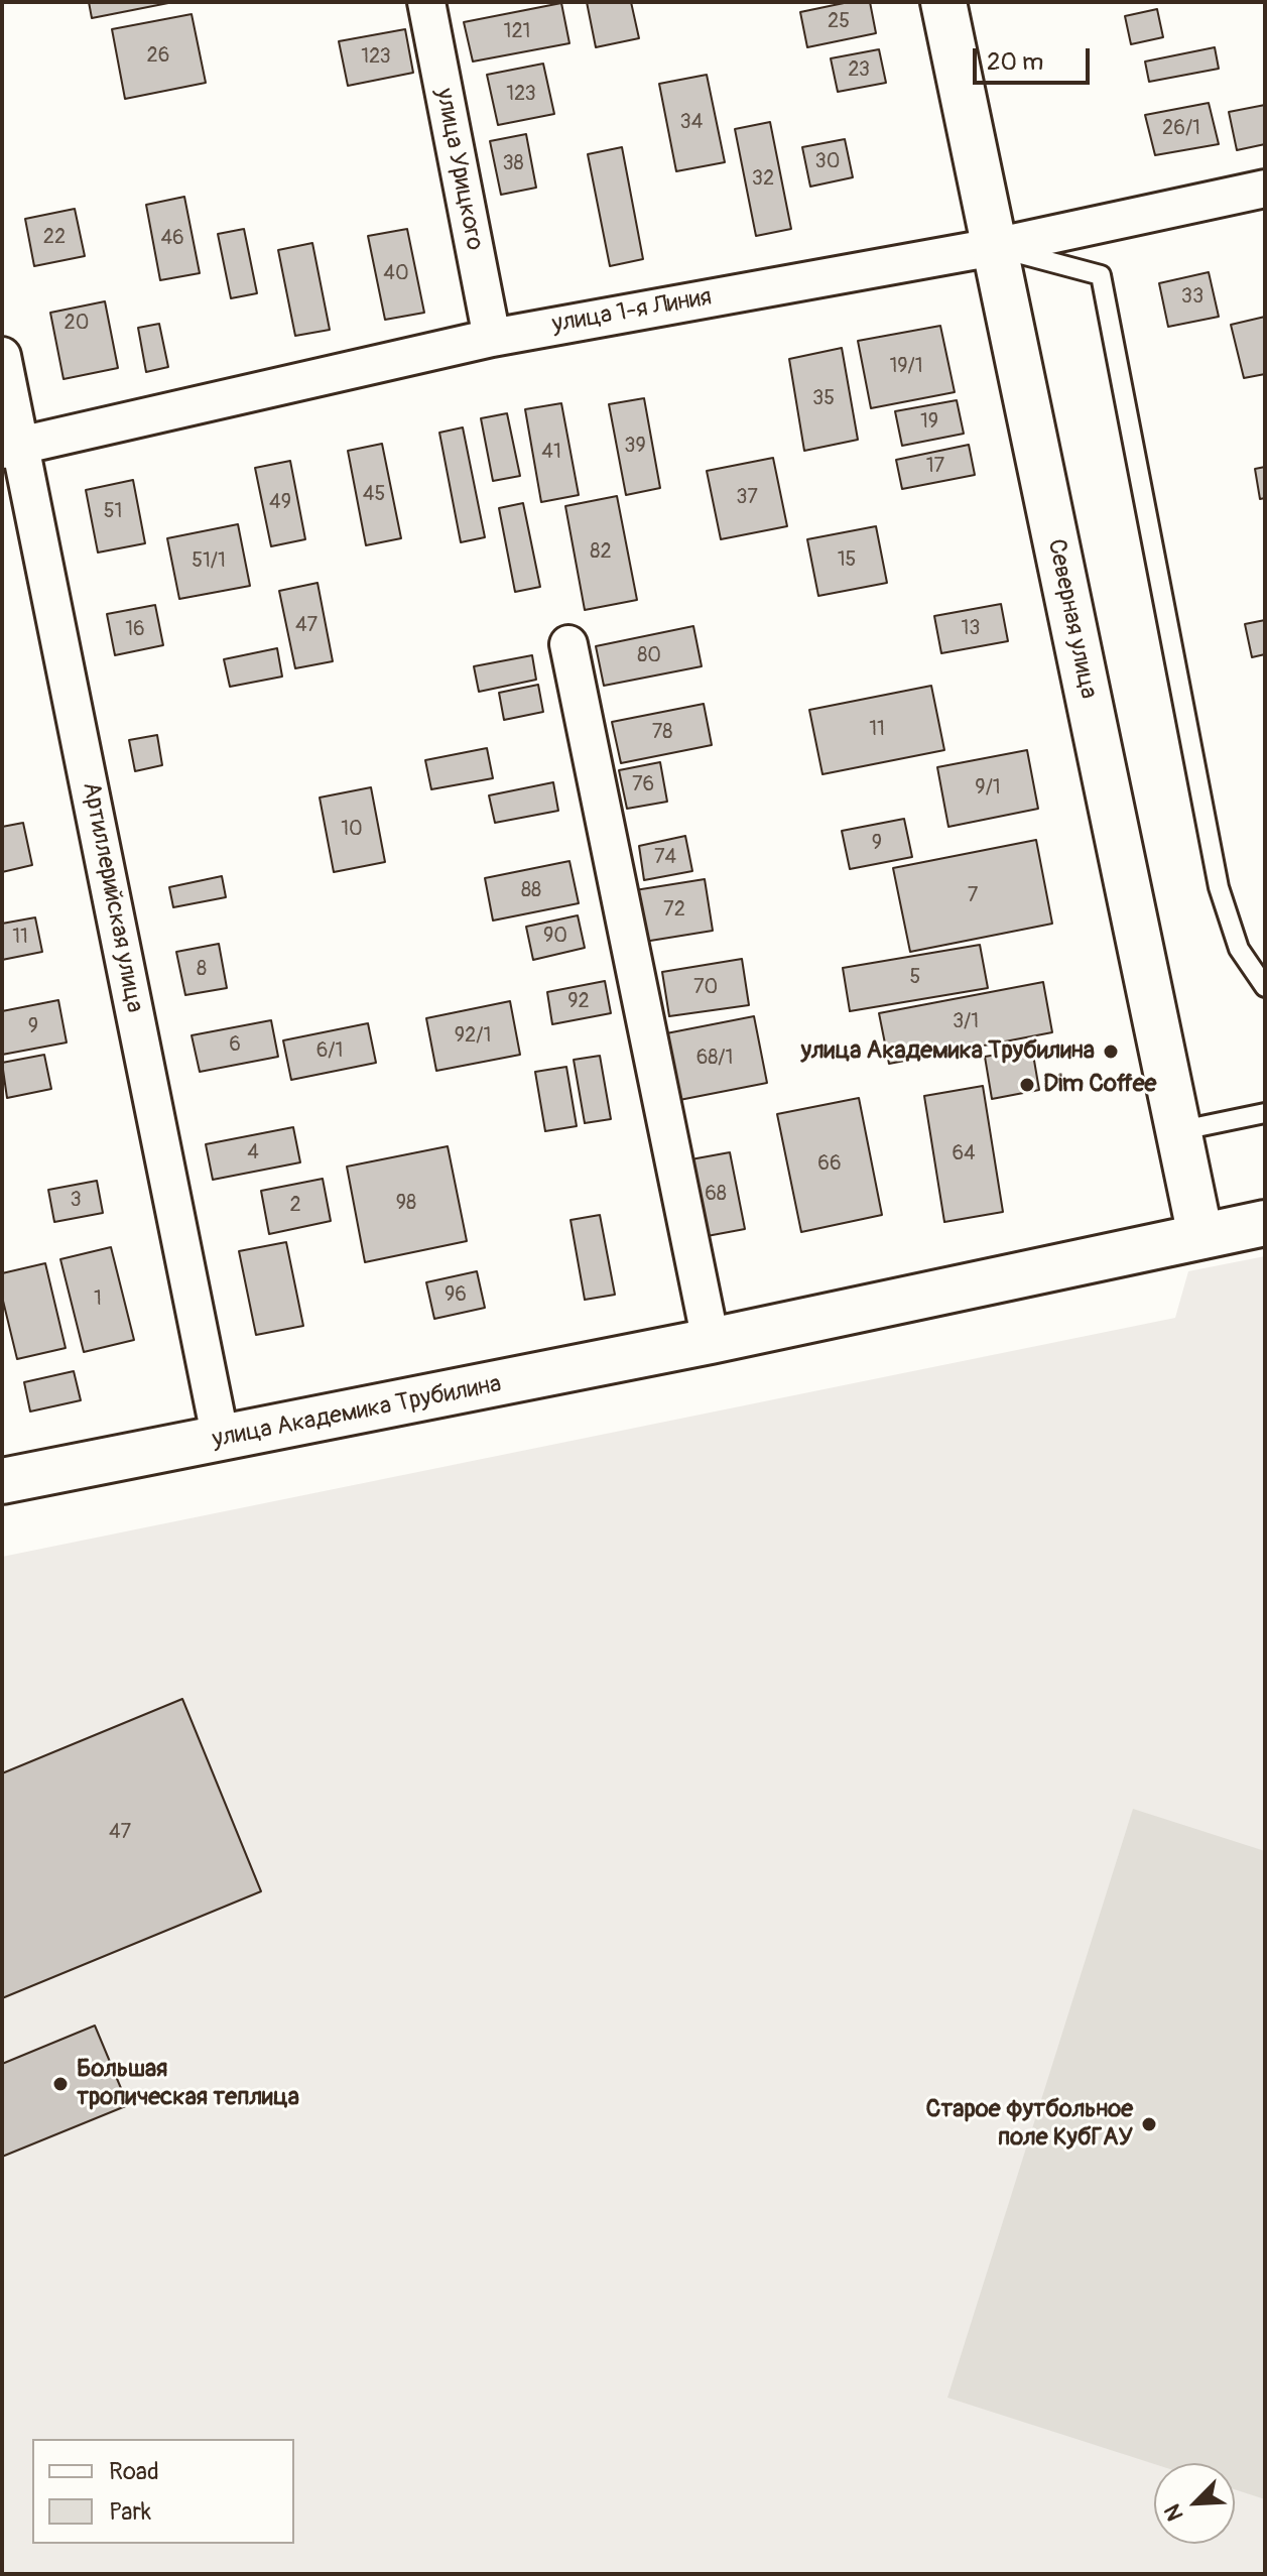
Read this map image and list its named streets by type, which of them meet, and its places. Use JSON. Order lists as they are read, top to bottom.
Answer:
{
  "streets": {
    "main road": ["Северная улица", "улица Академика Трубилина"],
    "street": ["улица Урицкого", "улица 1-я Линия", "Артиллерийская улица"]
  },
  "crossings": [
    ["улица Урицкого", "улица 1-я Линия"],
    ["улица 1-я Линия", "Северная улица"],
    ["улица 1-я Линия", "Артиллерийская улица"],
    ["Северная улица", "улица Академика Трубилина"],
    ["Артиллерийская улица", "улица Академика Трубилина"]
  ],
  "places": [
    "улица Академика Трубилина",
    "Dim Coffee",
    "Большая тропическая теплица",
    "Старое футбольное поле КубГАУ"
  ],
  "house_numbers": [
    "25",
    "121",
    "26",
    "123",
    "23",
    "123",
    "34",
    "26/1",
    "30",
    "38",
    "32",
    "22",
    "46",
    "40",
    "33",
    "20",
    "19/1",
    "35",
    "19",
    "39",
    "41",
    "17",
    "45",
    "37",
    "49",
    "51",
    "82",
    "15",
    "51/1",
    "47",
    "13",
    "16",
    "80",
    "11",
    "78",
    "76",
    "9/1",
    "10",
    "9",
    "74",
    "88",
    "7",
    "72",
    "90",
    "11",
    "8",
    "5",
    "70",
    "92",
    "3/1",
    "9",
    "92/1",
    "6",
    "6/1",
    "68/1",
    "4",
    "64",
    "66",
    "68",
    "3",
    "98",
    "2",
    "96",
    "1",
    "47"
  ],
  "legend": ["Road", "Park"],
  "scale_bar": "20 m",
  "north": "bottom left"
}
